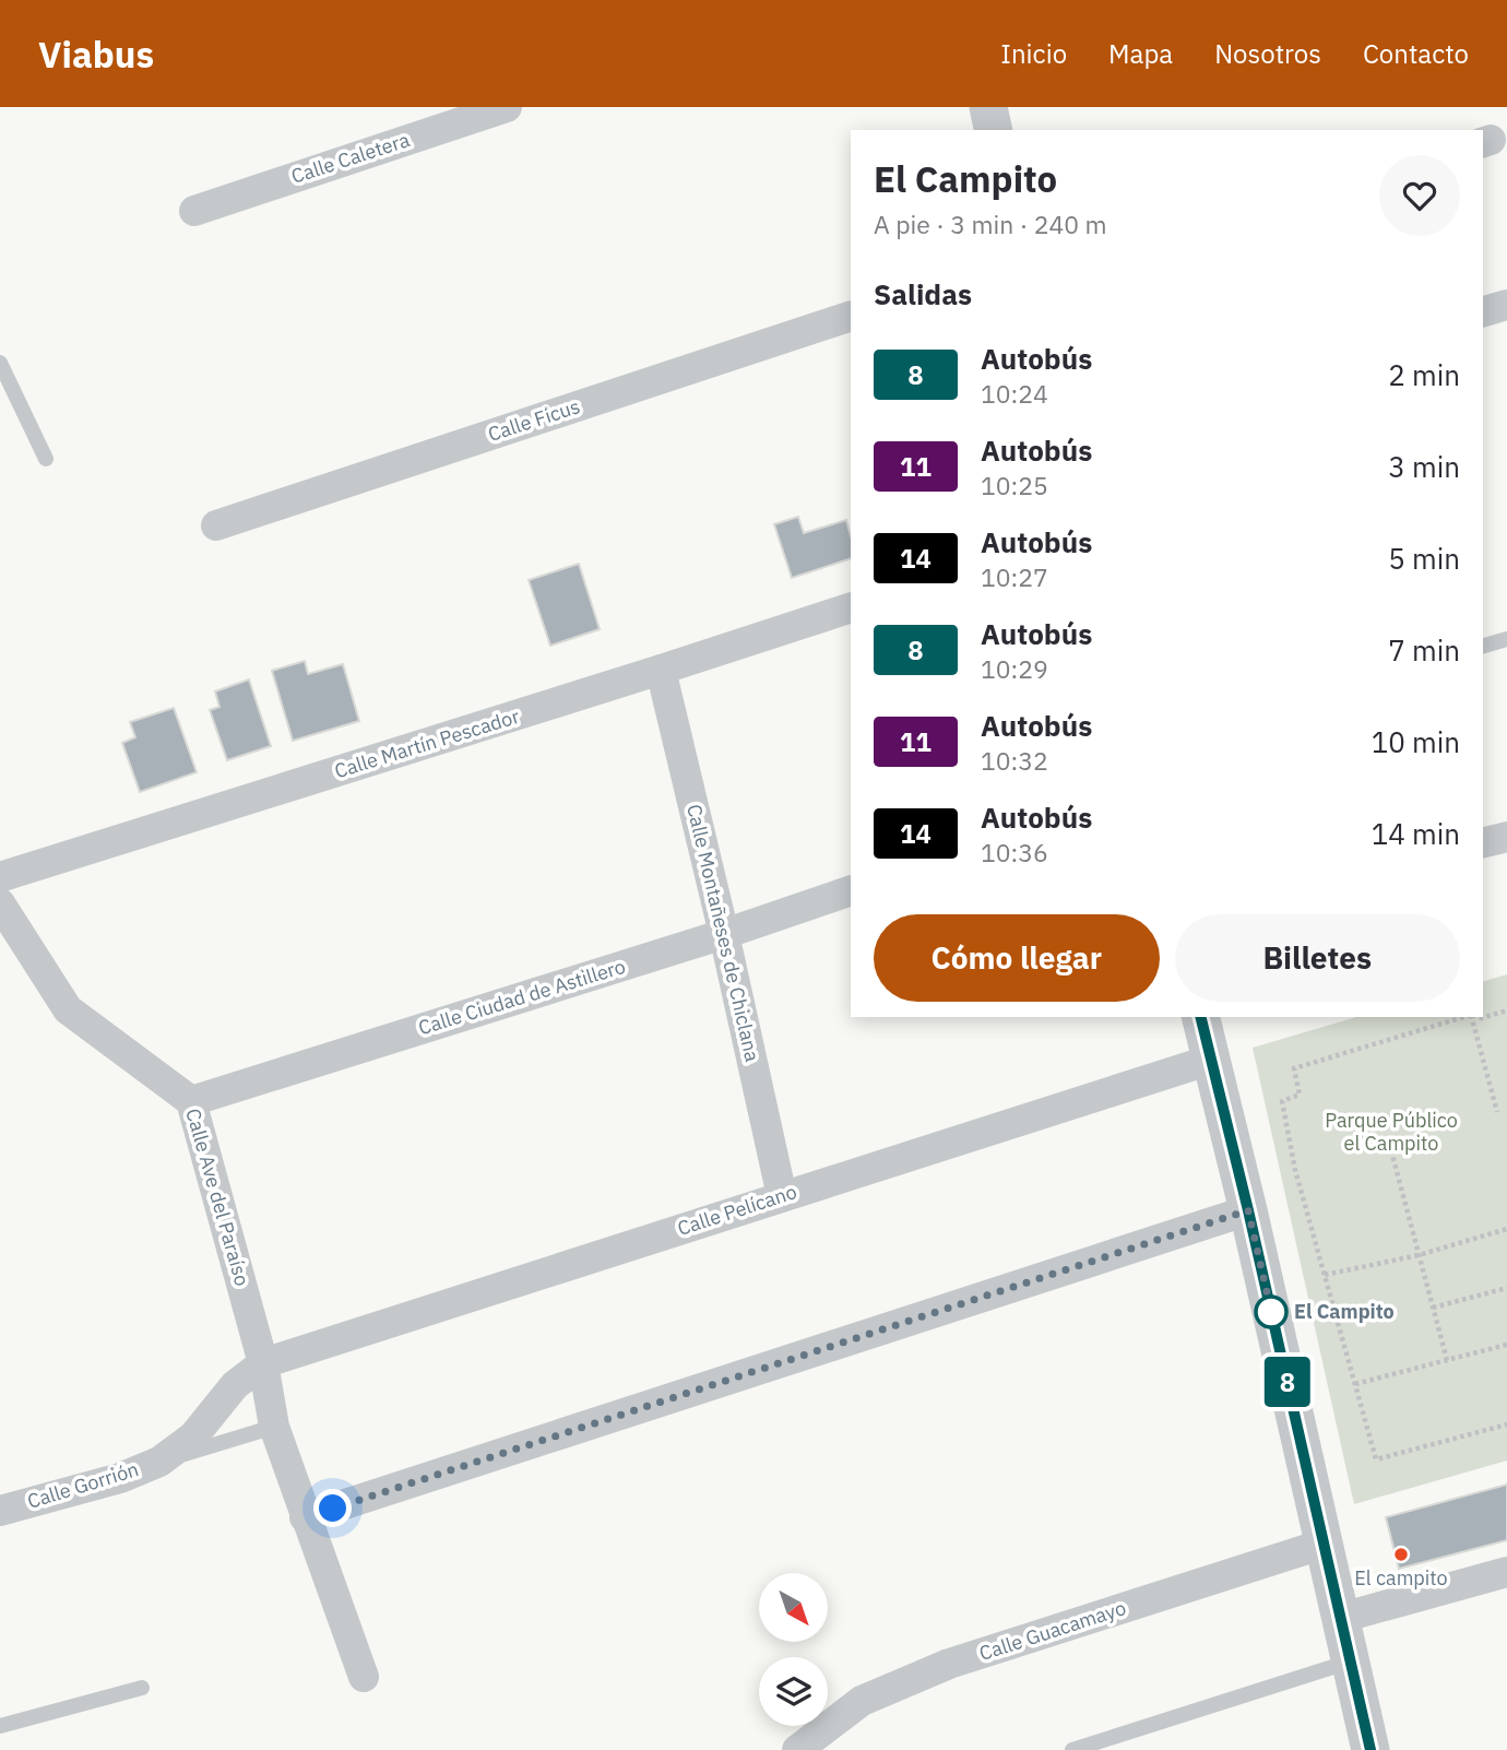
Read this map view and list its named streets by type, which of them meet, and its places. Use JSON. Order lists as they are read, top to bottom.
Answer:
{
  "streets": {
    "street": [
      "Calle Caletera",
      "Calle Ficus",
      "Calle Martín Pescador",
      "Calle Montañeses de Chiclana",
      "Calle Ciudad de Astillero",
      "Calle Ave del Paraíso",
      "Calle Pelícano",
      "Calle Gorrión",
      "Calle Guacamayo"
    ]
  },
  "crossings": [
    ["Calle Martín Pescador", "Calle Montañeses de Chiclana"],
    ["Calle Montañeses de Chiclana", "Calle Ciudad de Astillero"],
    ["Calle Montañeses de Chiclana", "Calle Pelícano"],
    ["Calle Ciudad de Astillero", "Calle Ave del Paraíso"],
    ["Calle Ave del Paraíso", "Calle Pelícano"],
    ["Calle Ave del Paraíso", "Calle Gorrión"],
    ["Calle Pelícano", "Calle Gorrión"]
  ],
  "parks": ["Parque Público el Campito"],
  "places": ["El Campito", "El campito"],
  "lines": ["bus line 8"],
  "north": "bottom right",
  "page": {
    "header": "Viabus",
    "nav": [
      "Inicio",
      "Mapa",
      "Nosotros",
      "Contacto"
    ],
    "on_map": "8",
    "heading": [
      ["El Campito", "A pie · 3 min · 240 m"],
      "Salidas"
    ],
    "list": [
      {
        "mark": "8",
        "name": "Autobús",
        "note": "10:24",
        "value": "2 min"
      },
      {
        "mark": "11",
        "name": "Autobús",
        "note": "10:25",
        "value": "3 min"
      },
      {
        "mark": "14",
        "name": "Autobús",
        "note": "10:27",
        "value": "5 min"
      },
      {
        "mark": "8",
        "name": "Autobús",
        "note": "10:29",
        "value": "7 min"
      },
      {
        "mark": "11",
        "name": "Autobús",
        "note": "10:32",
        "value": "10 min"
      },
      {
        "mark": "14",
        "name": "Autobús",
        "note": "10:36",
        "value": "14 min"
      }
    ],
    "buttons": ["Cómo llegar", "Billetes"]
  }
}
